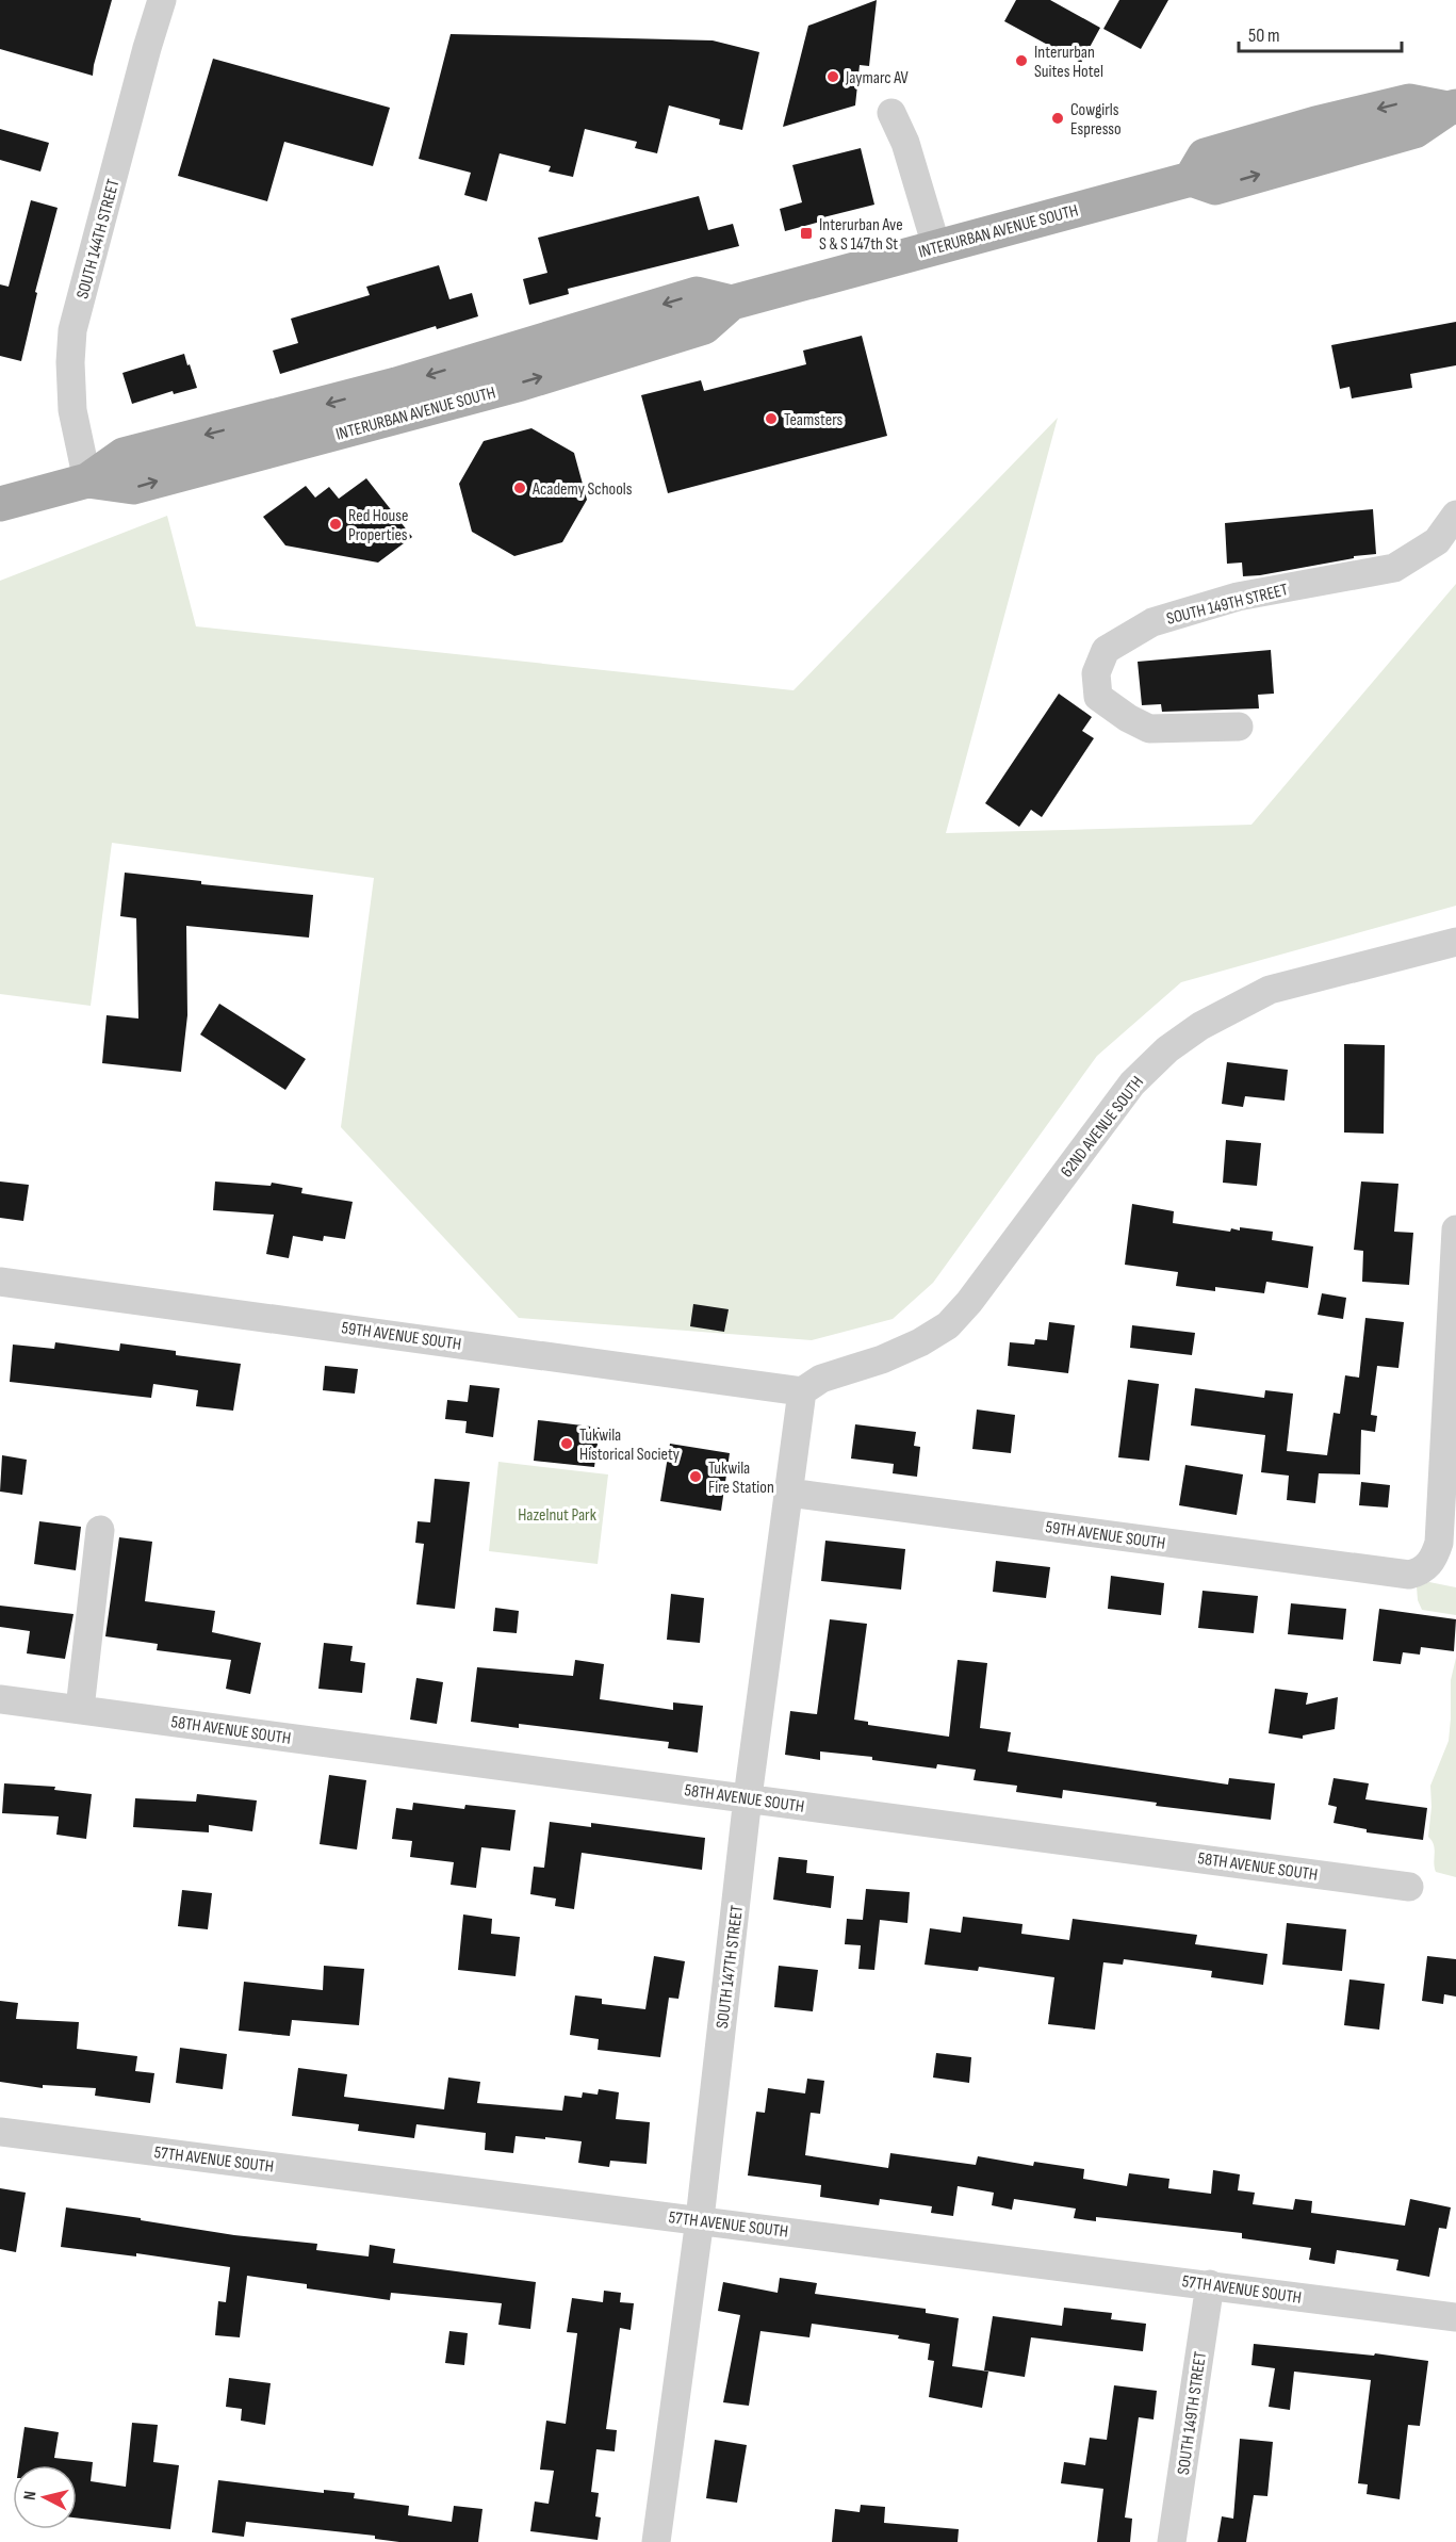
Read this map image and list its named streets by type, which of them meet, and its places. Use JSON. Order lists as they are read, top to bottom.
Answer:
{
  "streets": {
    "main road": ["INTERURBAN AVENUE SOUTH"],
    "street": [
      "SOUTH 144TH STREET",
      "SOUTH 149TH STREET",
      "62ND AVENUE SOUTH",
      "59TH AVENUE SOUTH",
      "58TH AVENUE SOUTH",
      "SOUTH 147TH STREET",
      "57TH AVENUE SOUTH"
    ]
  },
  "crossings": [
    ["INTERURBAN AVENUE SOUTH", "SOUTH 144TH STREET"],
    ["SOUTH 149TH STREET", "57TH AVENUE SOUTH"],
    ["62ND AVENUE SOUTH", "59TH AVENUE SOUTH"],
    ["62ND AVENUE SOUTH", "SOUTH 147TH STREET"],
    ["59TH AVENUE SOUTH", "SOUTH 147TH STREET"],
    ["58TH AVENUE SOUTH", "SOUTH 147TH STREET"],
    ["SOUTH 147TH STREET", "57TH AVENUE SOUTH"]
  ],
  "parks": ["Hazelnut Park"],
  "places": {
    "other": [
      "Interurban Suites Hotel",
      "Jaymarc AV",
      "Cowgirls Espresso",
      "Teamsters",
      "Academy Schools",
      "Red House Properties",
      "Tukwila Historical Society",
      "Tukwila Fire Station"
    ],
    "transit": ["Interurban Ave S & S 147th St"]
  },
  "scale_bar": "50 m",
  "north": "left"
}
